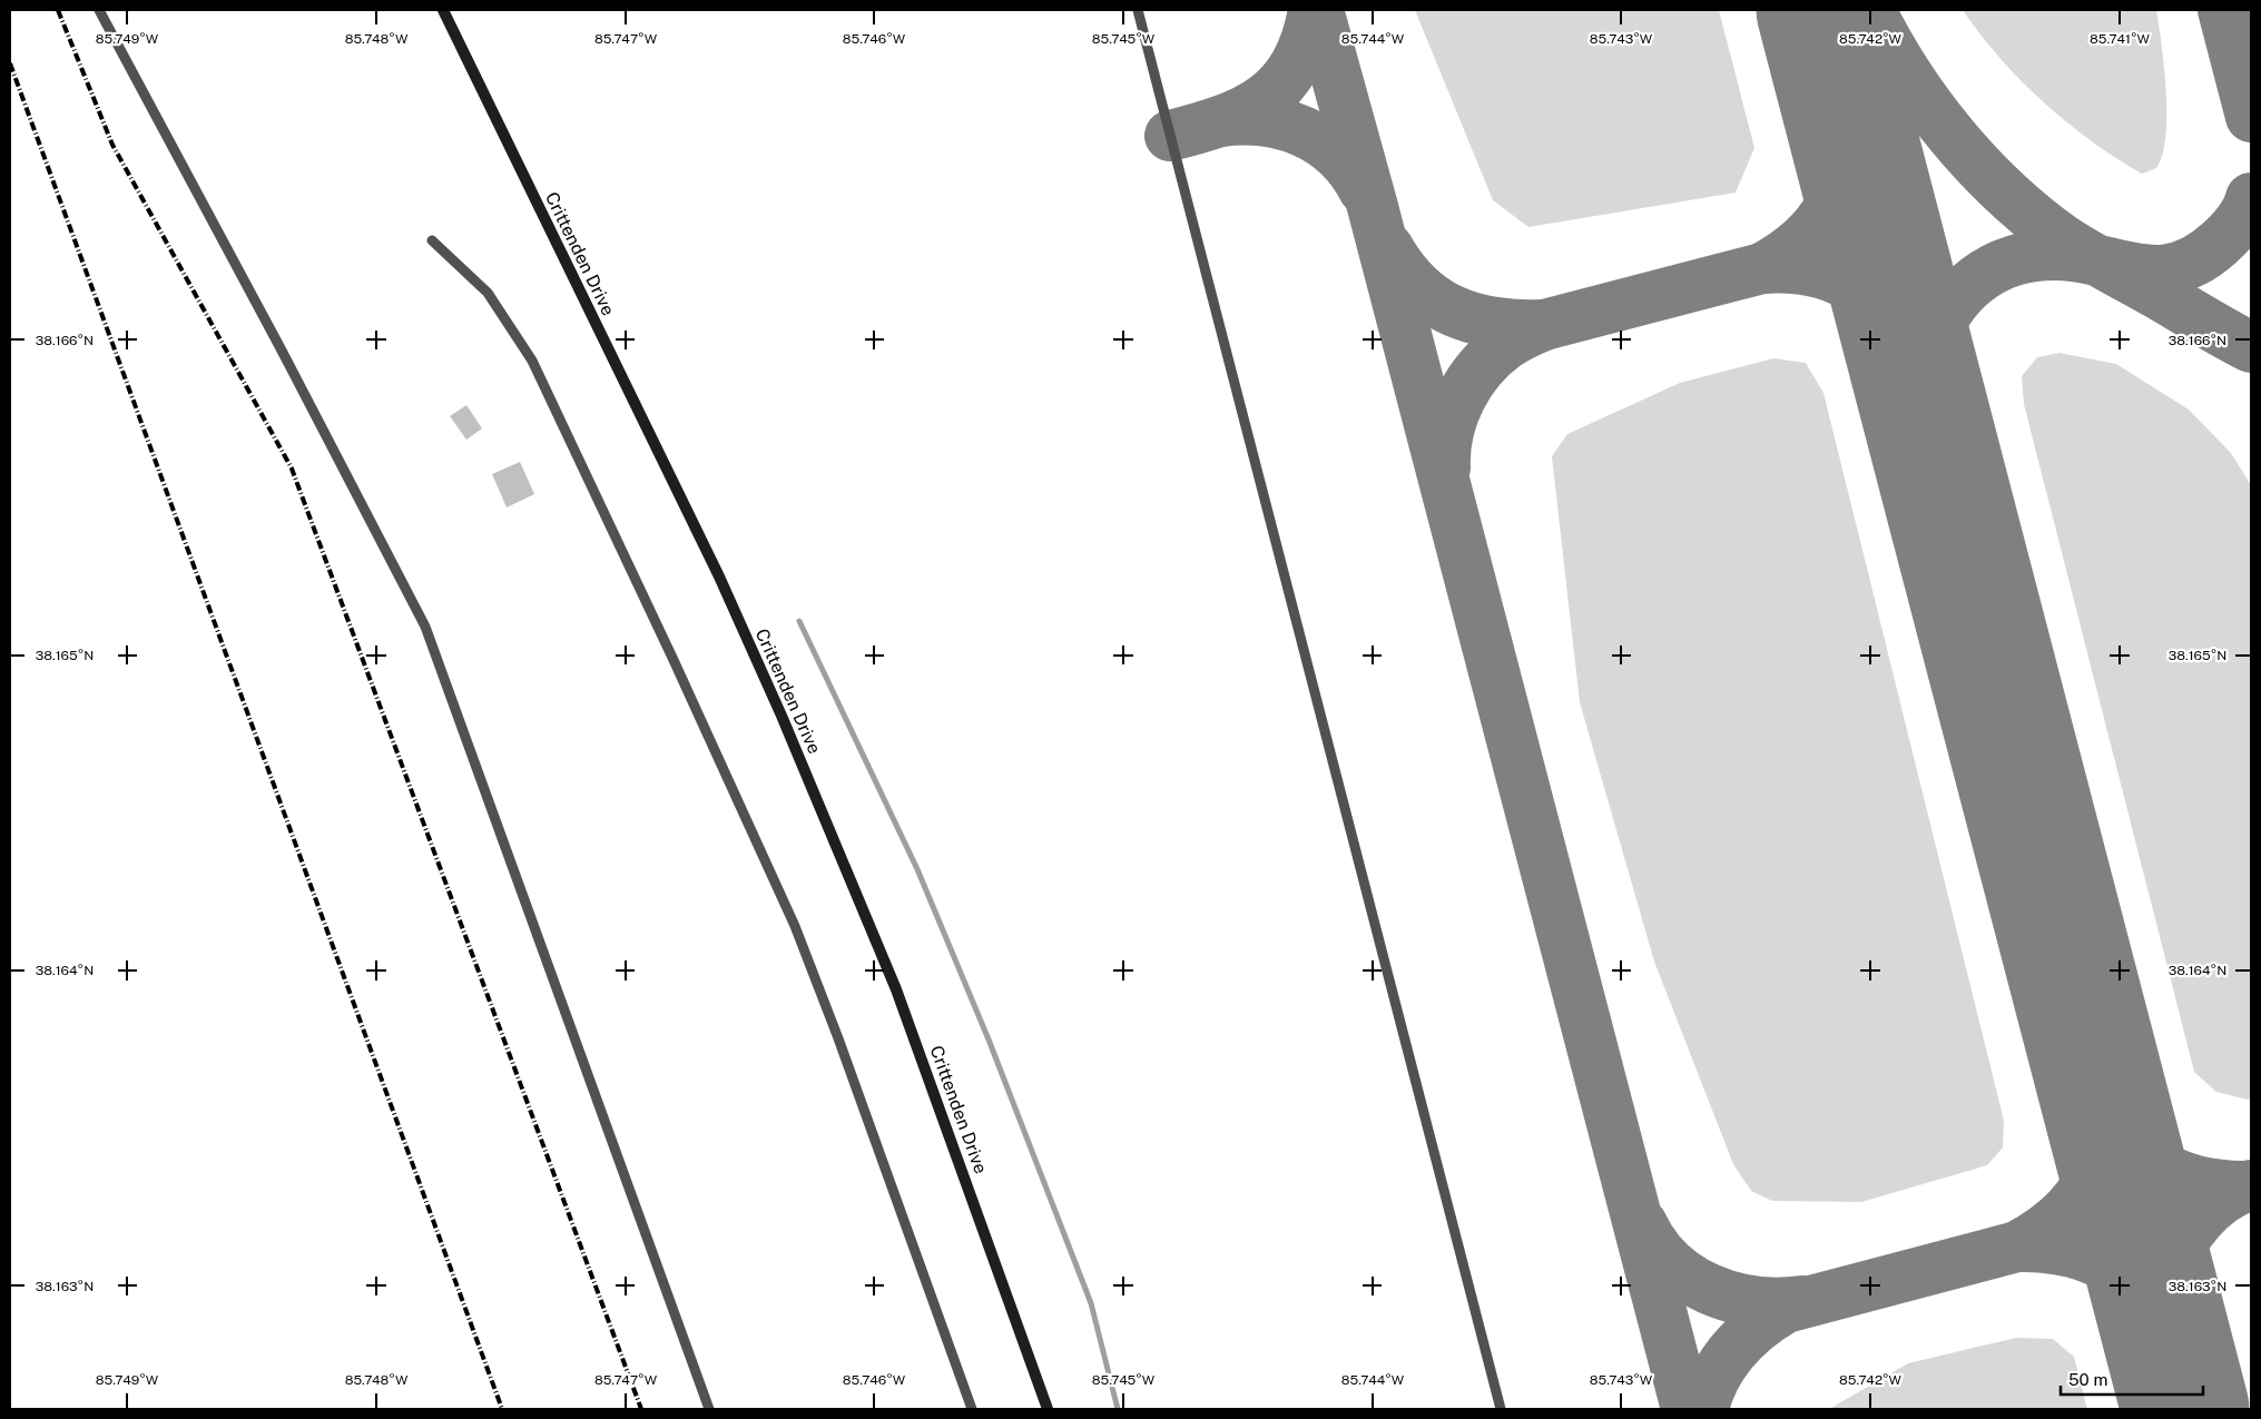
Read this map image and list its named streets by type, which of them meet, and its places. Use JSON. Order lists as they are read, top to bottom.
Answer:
{
  "streets": {
    "street": ["Crittenden Drive"]
  },
  "scale_bar": "50 m",
  "coordinates": [
    "85.749°W",
    "85.748°W",
    "85.747°W",
    "85.746°W",
    "85.745°W",
    "85.744°W",
    "85.743°W",
    "85.742°W",
    "85.741°W",
    "38.166°N",
    "38.165°N",
    "38.164°N",
    "38.163°N"
  ]
}
